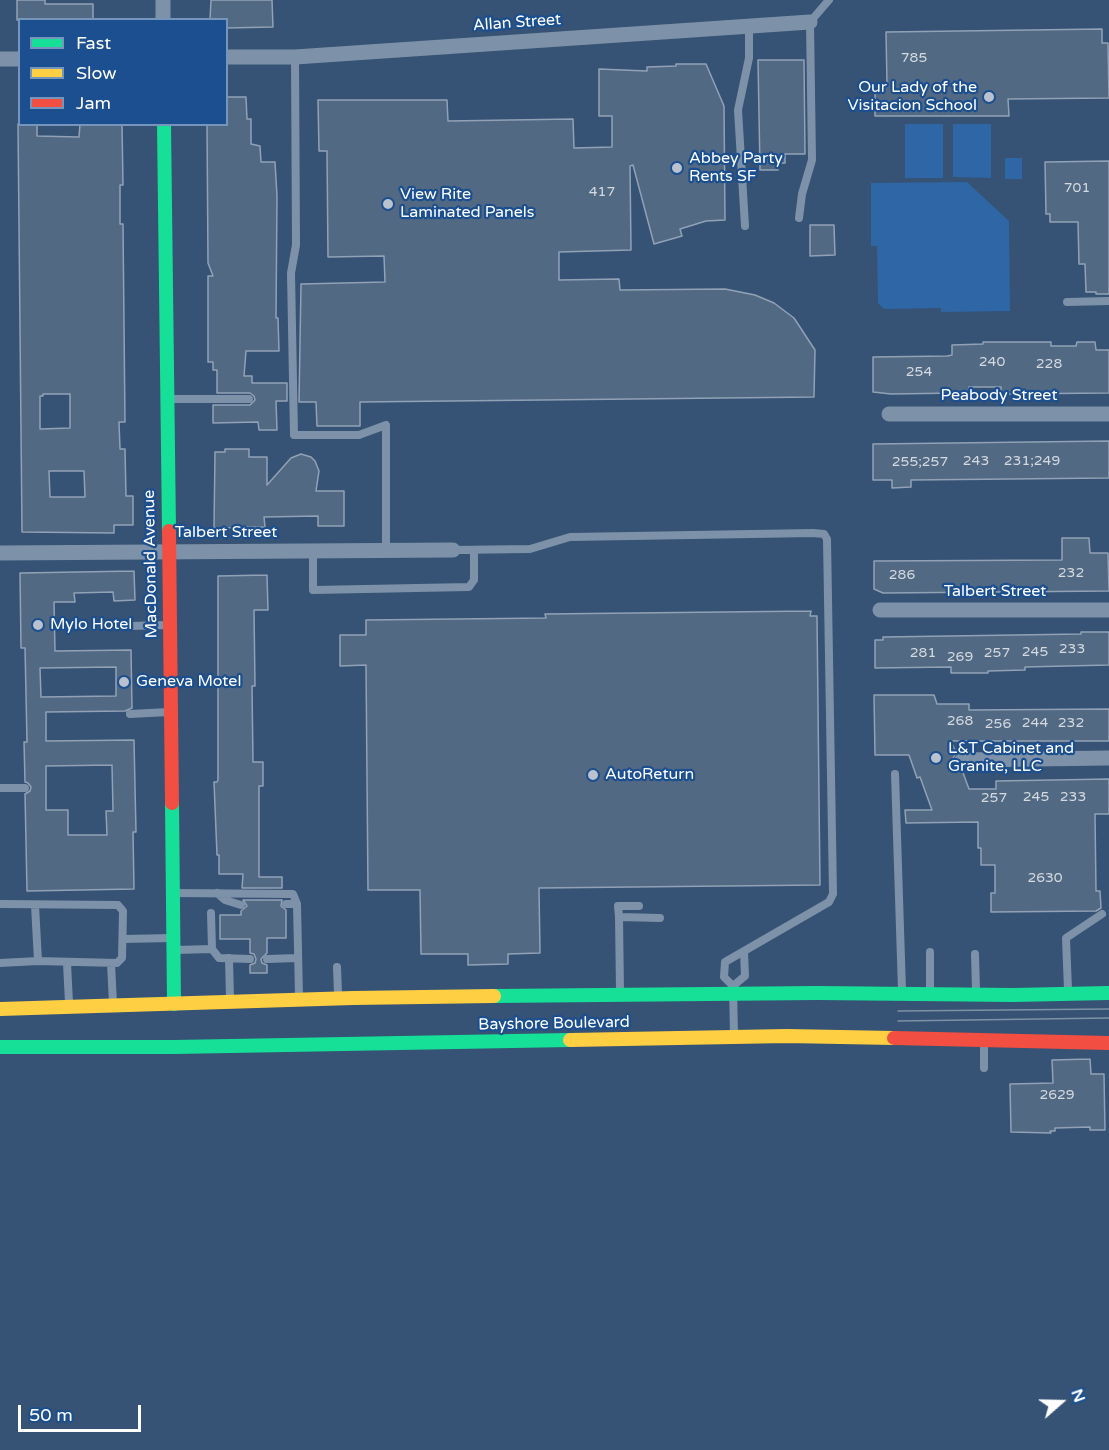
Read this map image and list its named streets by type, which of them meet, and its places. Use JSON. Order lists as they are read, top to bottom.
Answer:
{
  "streets": {
    "main road": ["MacDonald Avenue", "Bayshore Boulevard"],
    "street": ["Allan Street", "Peabody Street", "Talbert Street"]
  },
  "crossings": [
    ["Talbert Street", "MacDonald Avenue"],
    ["MacDonald Avenue", "Bayshore Boulevard"]
  ],
  "places": [
    "Our Lady of the Visitacion School",
    "Abbey Party Rents SF",
    "View Rite Laminated Panels",
    "Mylo Hotel",
    "Geneva Motel",
    "L&T Cabinet and Granite, LLC",
    "AutoReturn"
  ],
  "house_numbers": [
    "785",
    "701",
    "417",
    "240",
    "228",
    "254",
    "243",
    "231;249",
    "255;257",
    "232",
    "286",
    "233",
    "245",
    "281",
    "257",
    "269",
    "268",
    "244",
    "232",
    "256",
    "245",
    "233",
    "257",
    "2630",
    "2629"
  ],
  "legend": ["Fast", "Slow", "Jam"],
  "scale_bar": "50 m",
  "north": "right"
}
